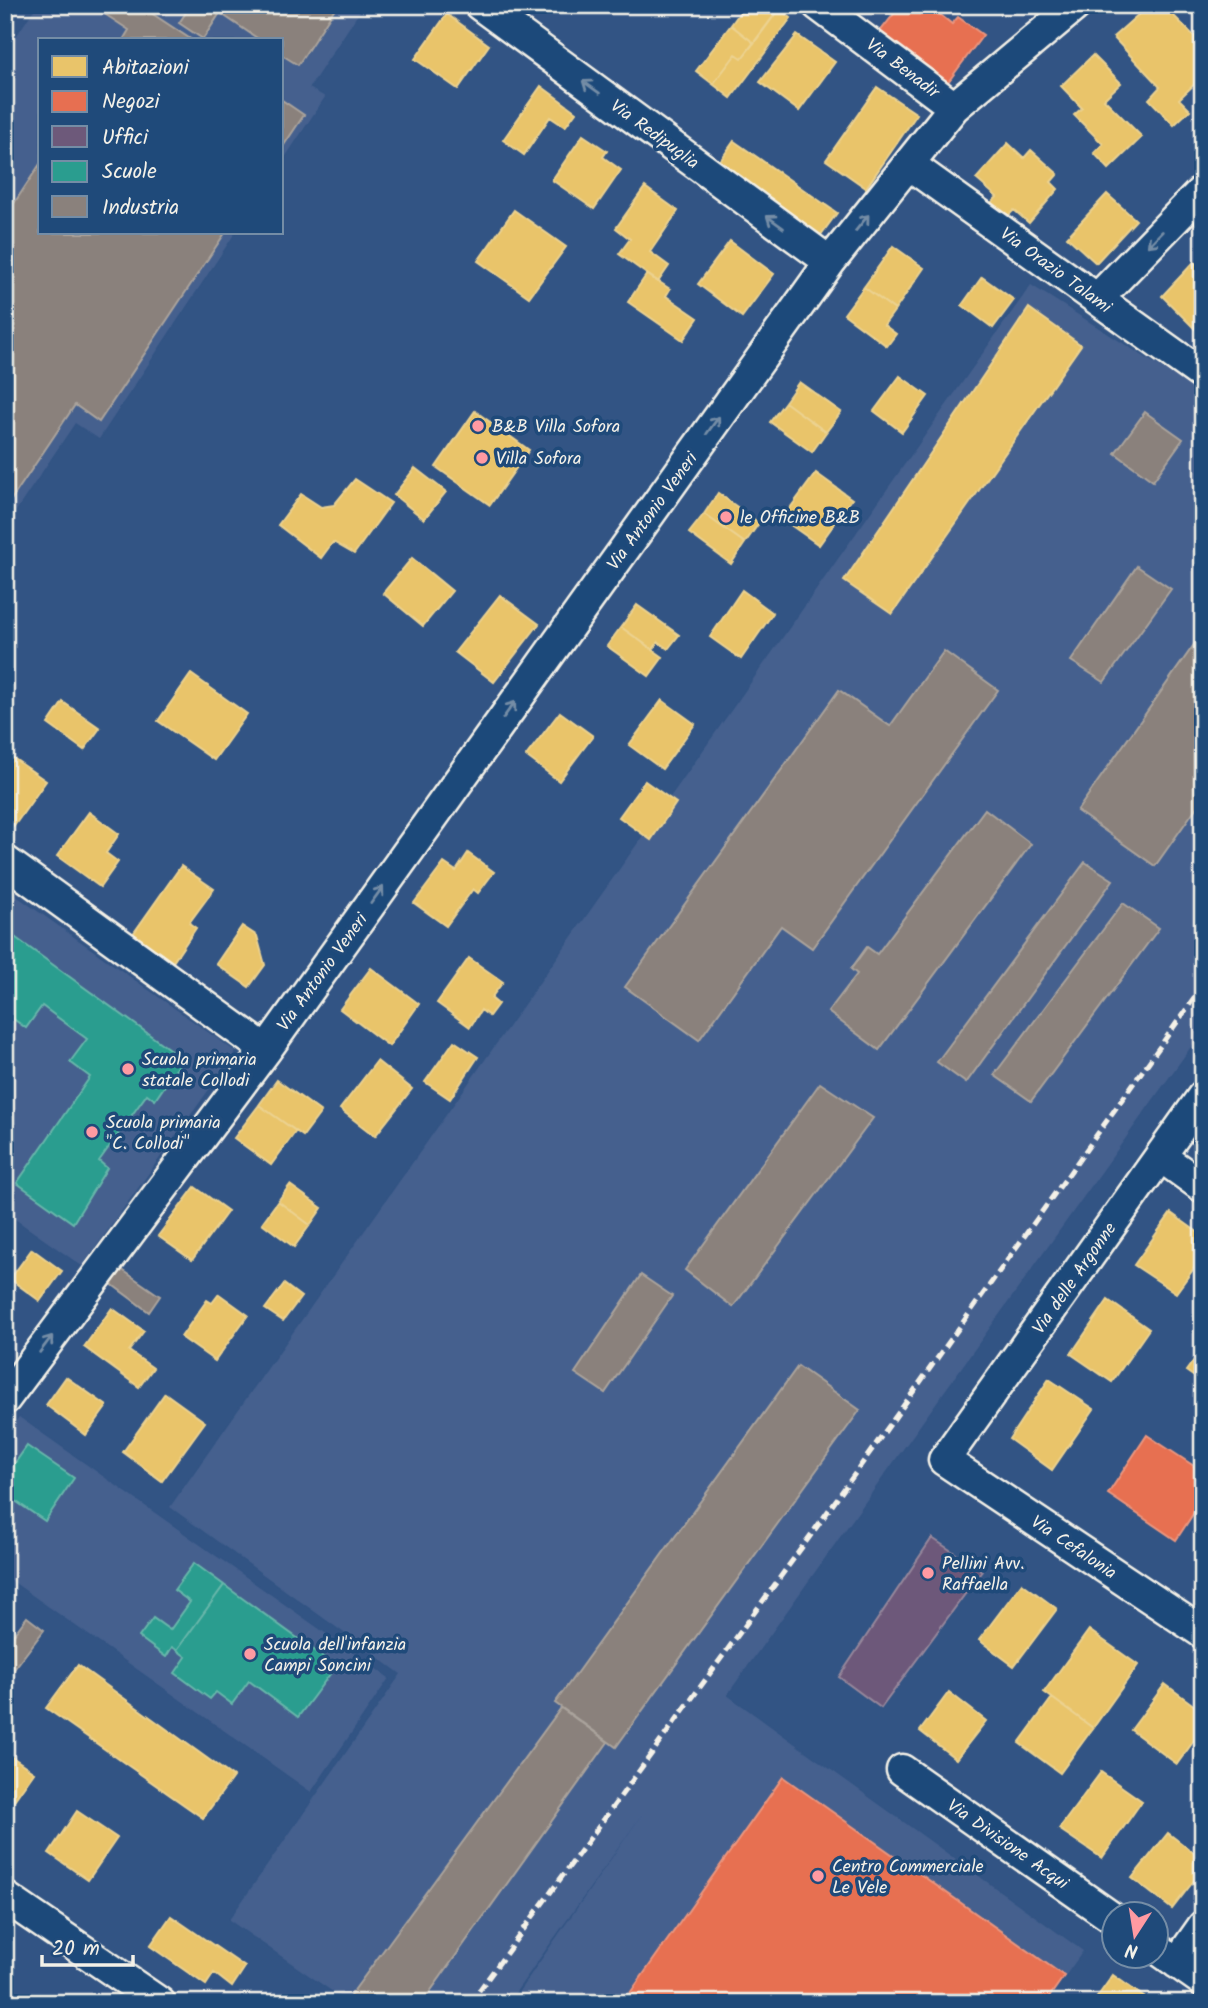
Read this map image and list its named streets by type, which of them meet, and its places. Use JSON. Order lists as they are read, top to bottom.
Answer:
{
  "streets": {
    "street": [
      "Via Benadir",
      "Via Redipuglia",
      "Via Orazio Talami",
      "Via Antonio Veneri",
      "Via delle Argonne",
      "Via Cefalonia",
      "Via Divisione Acqui"
    ]
  },
  "crossings": [
    ["Via Benadir", "Via Antonio Veneri"],
    ["Via Redipuglia", "Via Antonio Veneri"],
    ["Via Orazio Talami", "Via Antonio Veneri"],
    ["Via delle Argonne", "Via Cefalonia"]
  ],
  "one_way": ["Via Redipuglia", "Via Antonio Veneri"],
  "places": [
    "B&B Villa Sofora",
    "Villa Sofora",
    "le Officine B&B",
    "Scuola primaria statale Collodi",
    "Scuola primaria \"C. Collodi\"",
    "Pellini Avv. Raffaella",
    "Scuola dell'infanzia Campi Soncini",
    "Centro Commerciale Le Vele"
  ],
  "legend": [
    "Abitazioni",
    "Negozi",
    "Uffici",
    "Scuole",
    "Industria"
  ],
  "scale_bar": "20 m",
  "north": "bottom"
}
